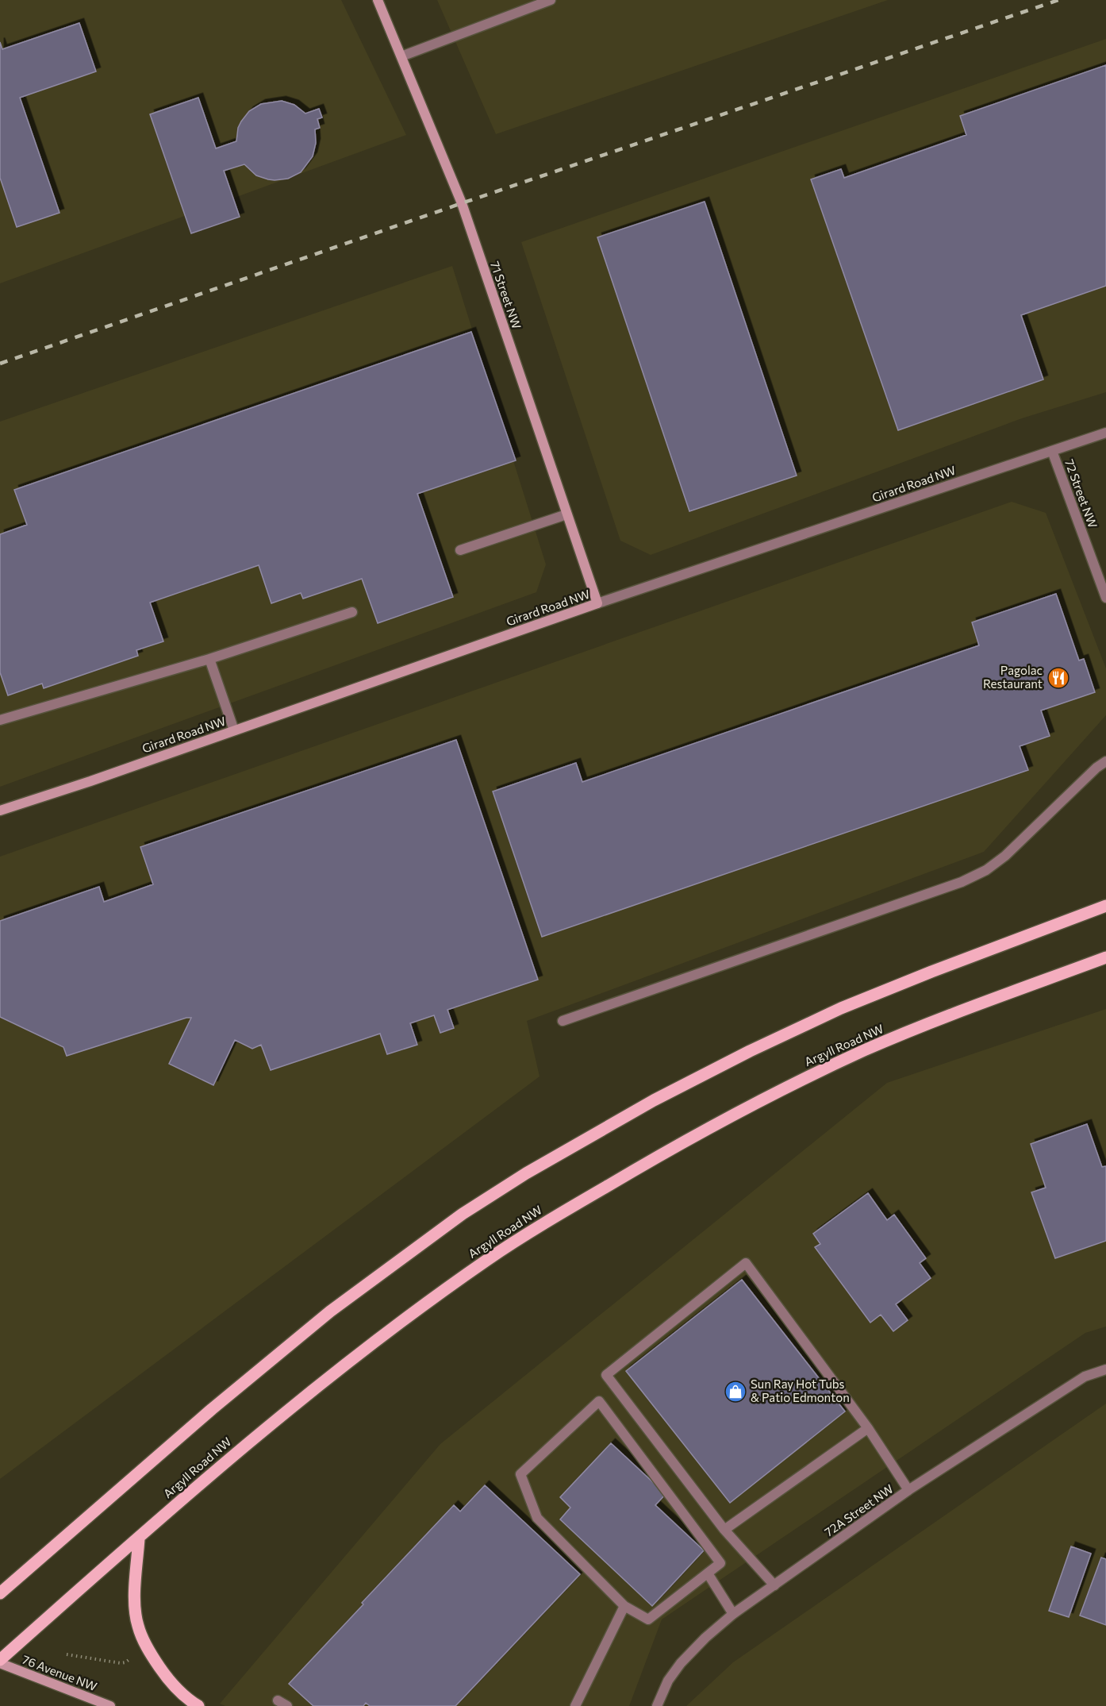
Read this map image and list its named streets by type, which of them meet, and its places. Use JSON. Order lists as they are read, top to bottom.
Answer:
{
  "streets": {
    "main road": ["Argyll Road NW"],
    "street": [
      "71 Street NW",
      "Girard Road NW",
      "72 Street NW",
      "72A Street NW",
      "76 Avenue NW"
    ]
  },
  "crossings": [
    ["71 Street NW", "Girard Road NW"],
    ["Girard Road NW", "72 Street NW"],
    ["Argyll Road NW", "76 Avenue NW"]
  ],
  "places": {
    "restaurant": ["Pagolac Restaurant"],
    "shop": ["Sun Ray Hot Tubs & Patio Edmonton"]
  }
}
